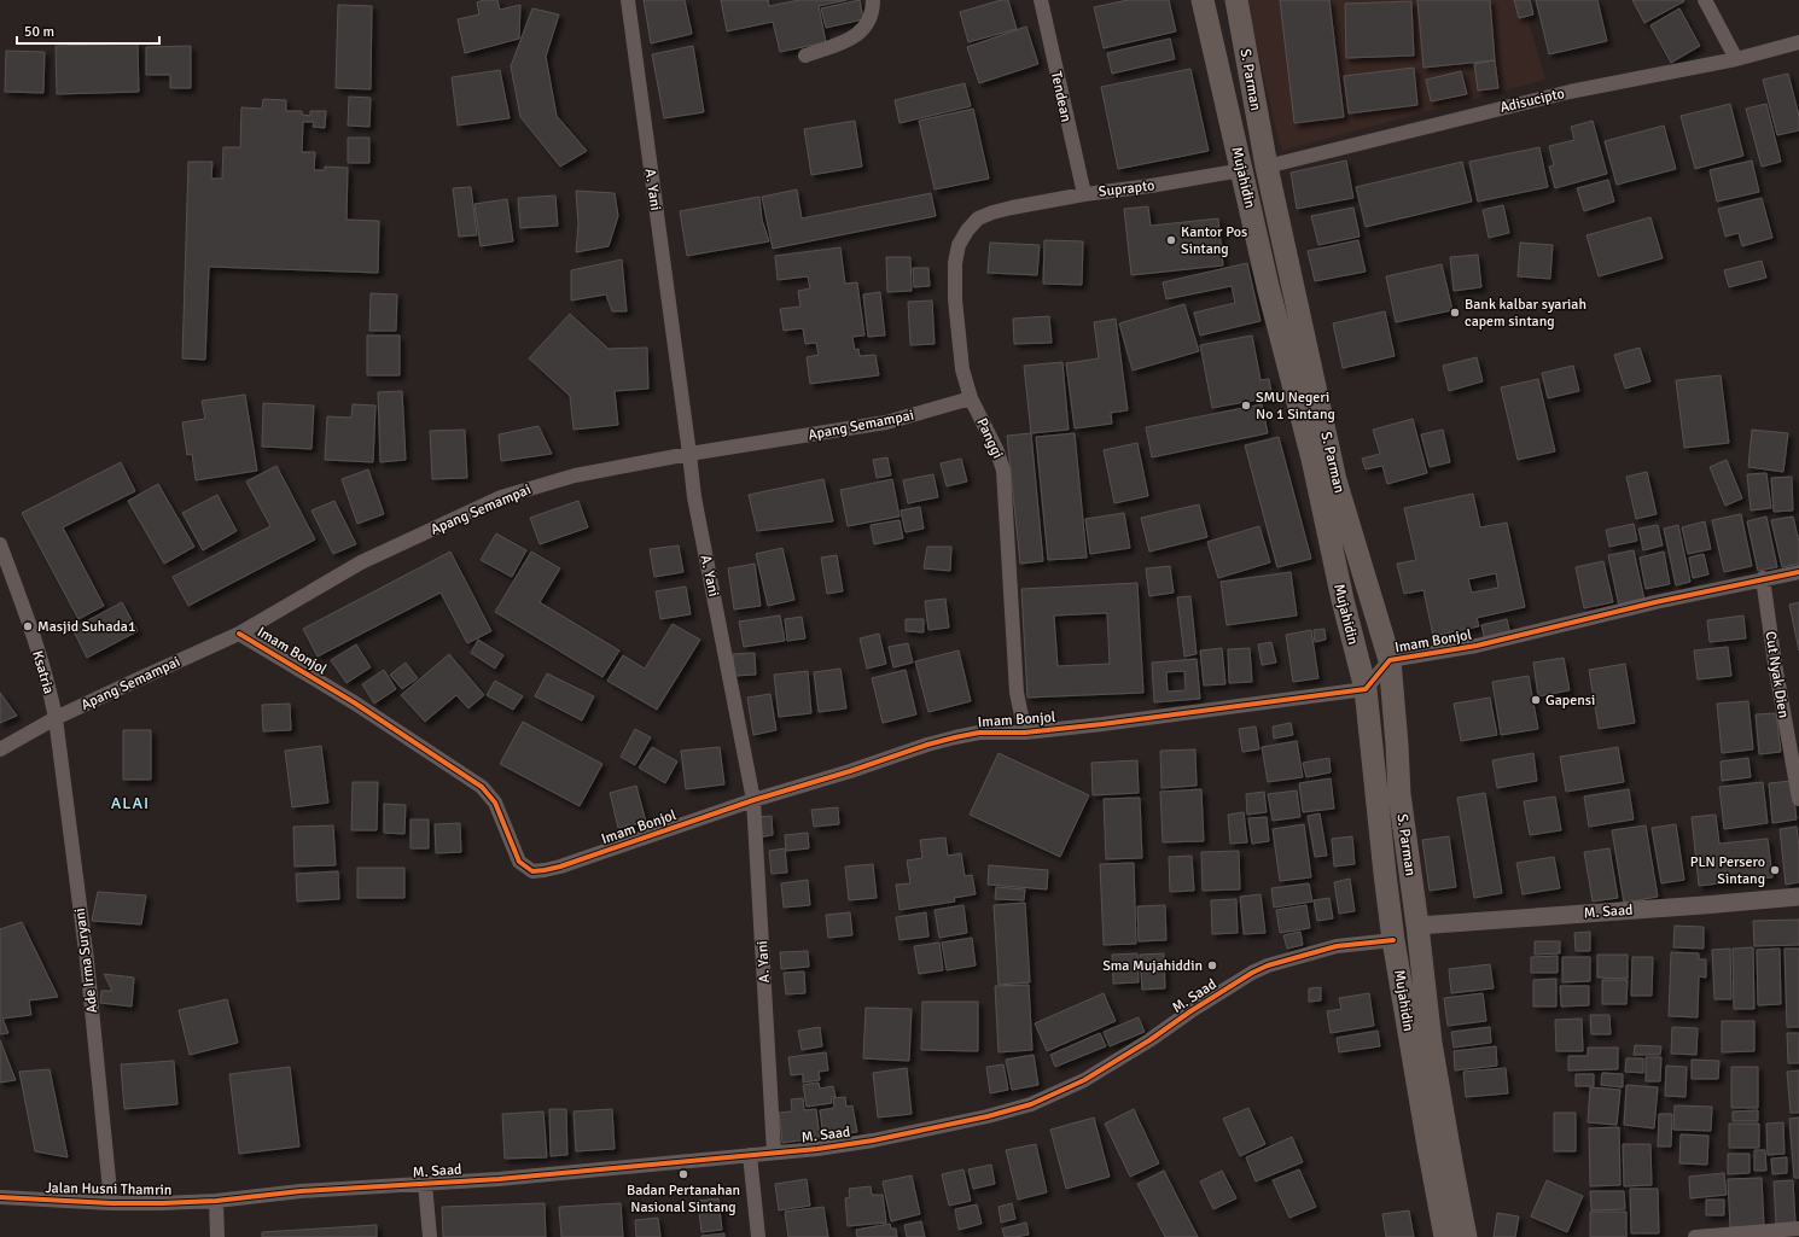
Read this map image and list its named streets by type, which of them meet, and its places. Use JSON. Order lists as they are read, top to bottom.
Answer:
{
  "streets": {
    "main road": ["S. Parman", "Mujahidin"],
    "street": [
      "Tendean",
      "Adisucipto",
      "Suprapto",
      "A. Yani",
      "Apang Semampai",
      "Panggi",
      "Imam Bonjol",
      "Ksatria",
      "Cut Nyak Dien",
      "M. Saad",
      "Ade Irma Suryani",
      "Jalan Husni Thamrin"
    ]
  },
  "crossings": [
    ["S. Parman", "Adisucipto"],
    ["S. Parman", "Mujahidin"],
    ["S. Parman", "Imam Bonjol"],
    ["S. Parman", "M. Saad"],
    ["Tendean", "Suprapto"],
    ["Mujahidin", "Suprapto"],
    ["Mujahidin", "Imam Bonjol"],
    ["Mujahidin", "M. Saad"],
    ["Suprapto", "Panggi"],
    ["A. Yani", "Apang Semampai"],
    ["A. Yani", "Imam Bonjol"],
    ["A. Yani", "M. Saad"],
    ["Apang Semampai", "Panggi"],
    ["Apang Semampai", "Imam Bonjol"],
    ["Apang Semampai", "Ksatria"],
    ["Apang Semampai", "Ade Irma Suryani"],
    ["Panggi", "Imam Bonjol"],
    ["Imam Bonjol", "Cut Nyak Dien"],
    ["Ksatria", "Ade Irma Suryani"],
    ["M. Saad", "Jalan Husni Thamrin"],
    ["Ade Irma Suryani", "Jalan Husni Thamrin"]
  ],
  "districts": ["ALAI"],
  "places": [
    "Kantor Pos Sintang",
    "Bank kalbar syariah capem sintang",
    "SMU Negeri No 1 Sintang",
    "Masjid Suhada1",
    "Gapensi",
    "PLN Persero Sintang",
    "Sma Mujahiddin",
    "Badan Pertanahan Nasional Sintang"
  ],
  "scale_bar": "50 m"
}
